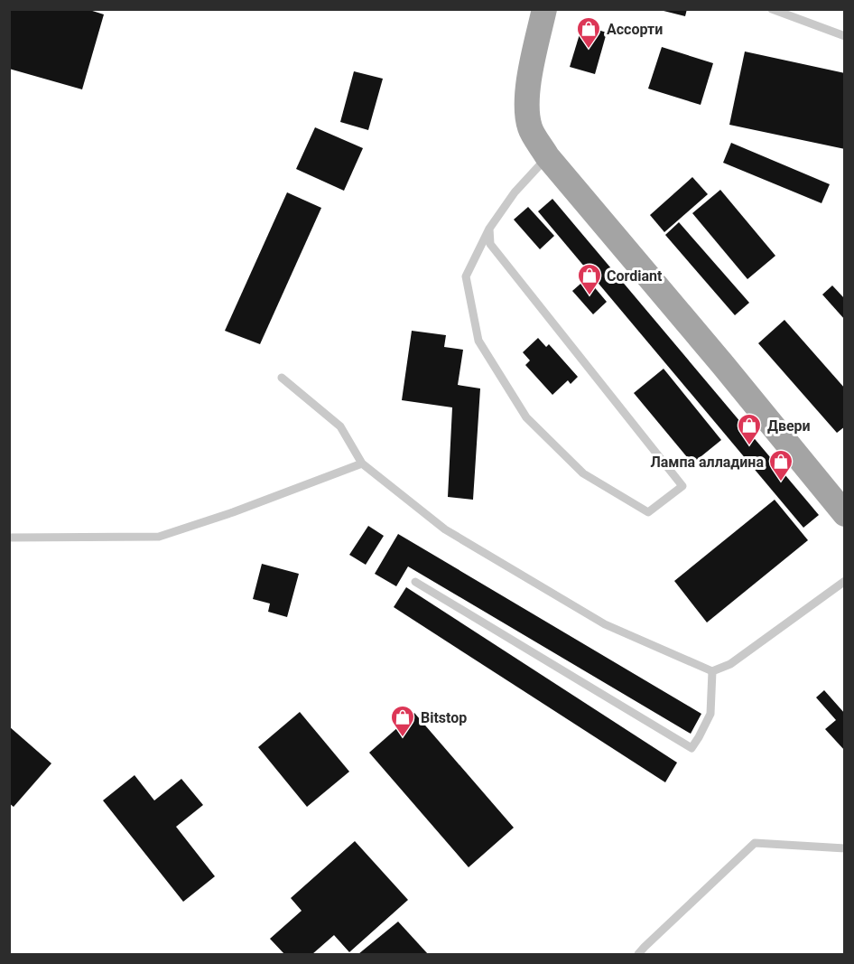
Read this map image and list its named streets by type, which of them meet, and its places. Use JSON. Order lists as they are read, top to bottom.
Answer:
{
  "places": {
    "shop": [
      "Ассорти",
      "Cordiant",
      "Двери",
      "Лампа алладина",
      "Bitstop"
    ]
  }
}
